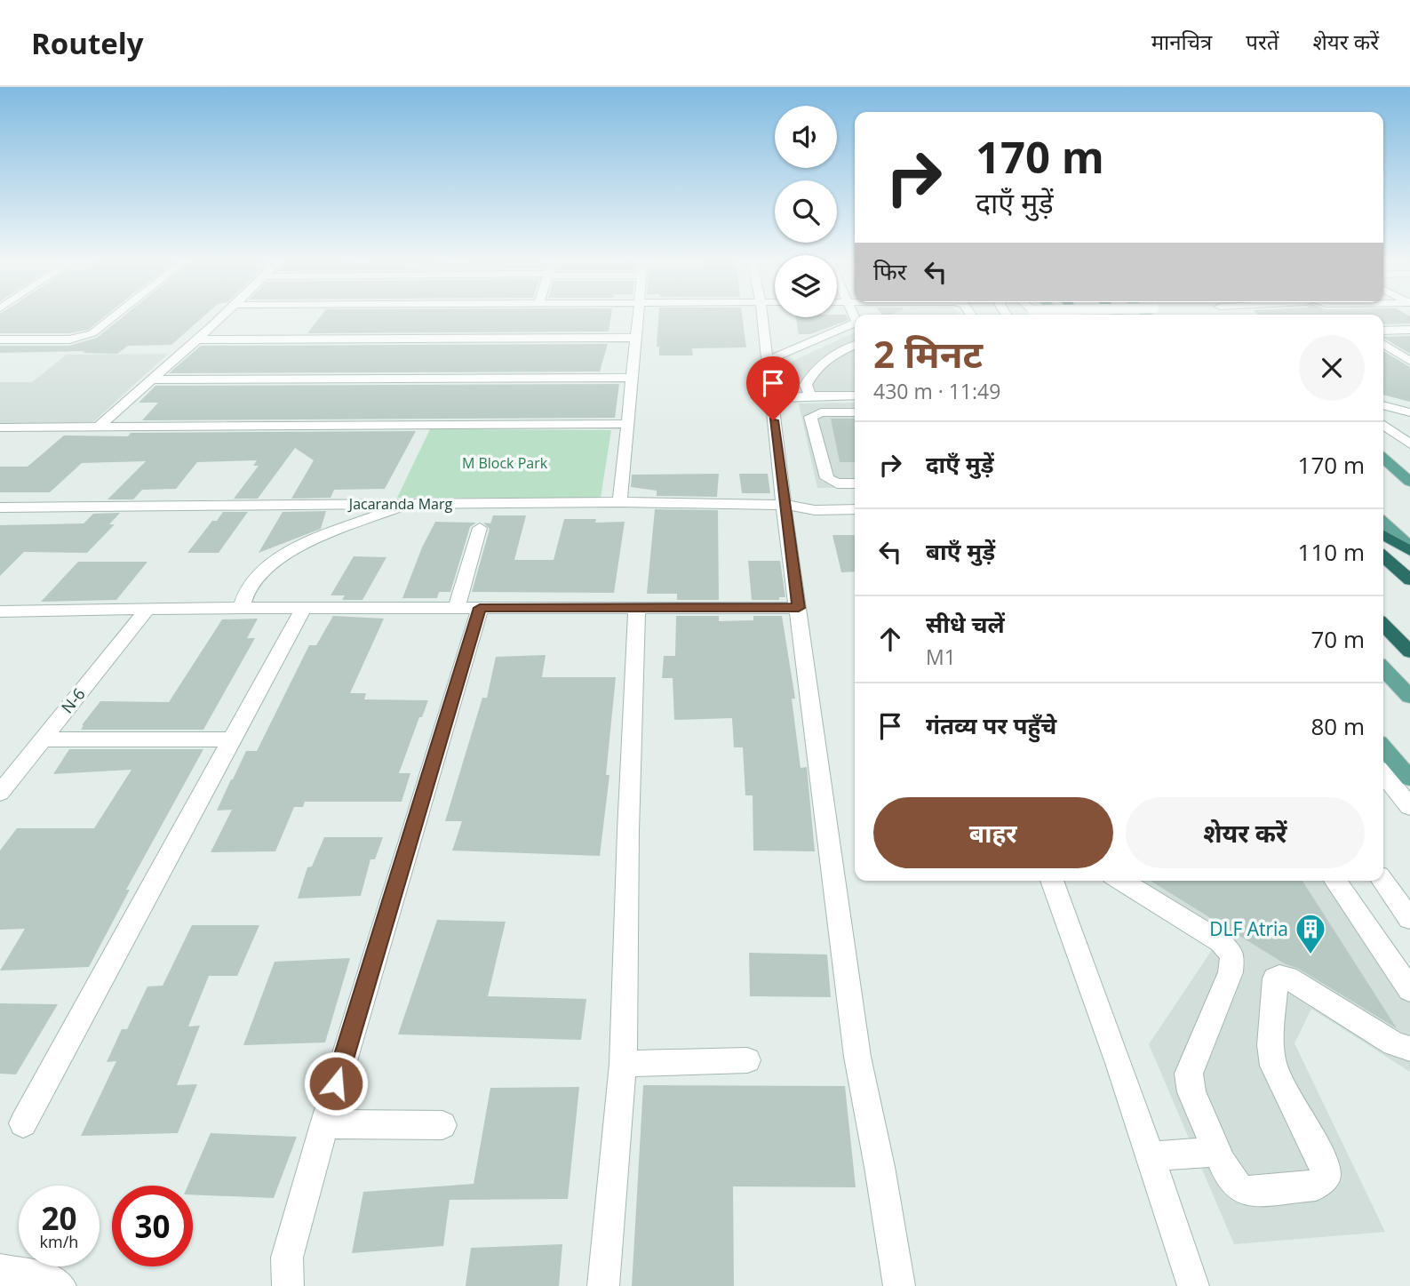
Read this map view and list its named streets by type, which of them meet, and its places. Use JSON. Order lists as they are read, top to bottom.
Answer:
{
  "streets": {
    "street": ["Jacaranda Marg", "N-6"]
  },
  "parks": ["M Block Park"],
  "places": {
    "building": ["DLF Atria"]
  },
  "page": {
    "header": "Routely",
    "nav": ["मानचित्र", "परतें", "शेयर करें"],
    "turn": ["170 m", "दाएँ मुड़ें"],
    "then": "फिर",
    "heading": ["2 मिनट", "430 m · 11:49"],
    "list": [
      {
        "name": "दाएँ मुड़ें",
        "value": "170 m"
      },
      {
        "name": "बाएँ मुड़ें",
        "value": "110 m"
      },
      {
        "name": "सीधे चलें",
        "note": "M1",
        "value": "70 m"
      },
      {
        "name": "गंतव्य पर पहुँचे",
        "value": "80 m"
      }
    ],
    "buttons": ["बाहर", "शेयर करें"],
    "speed": "20 km/h",
    "limit": "30"
  }
}
